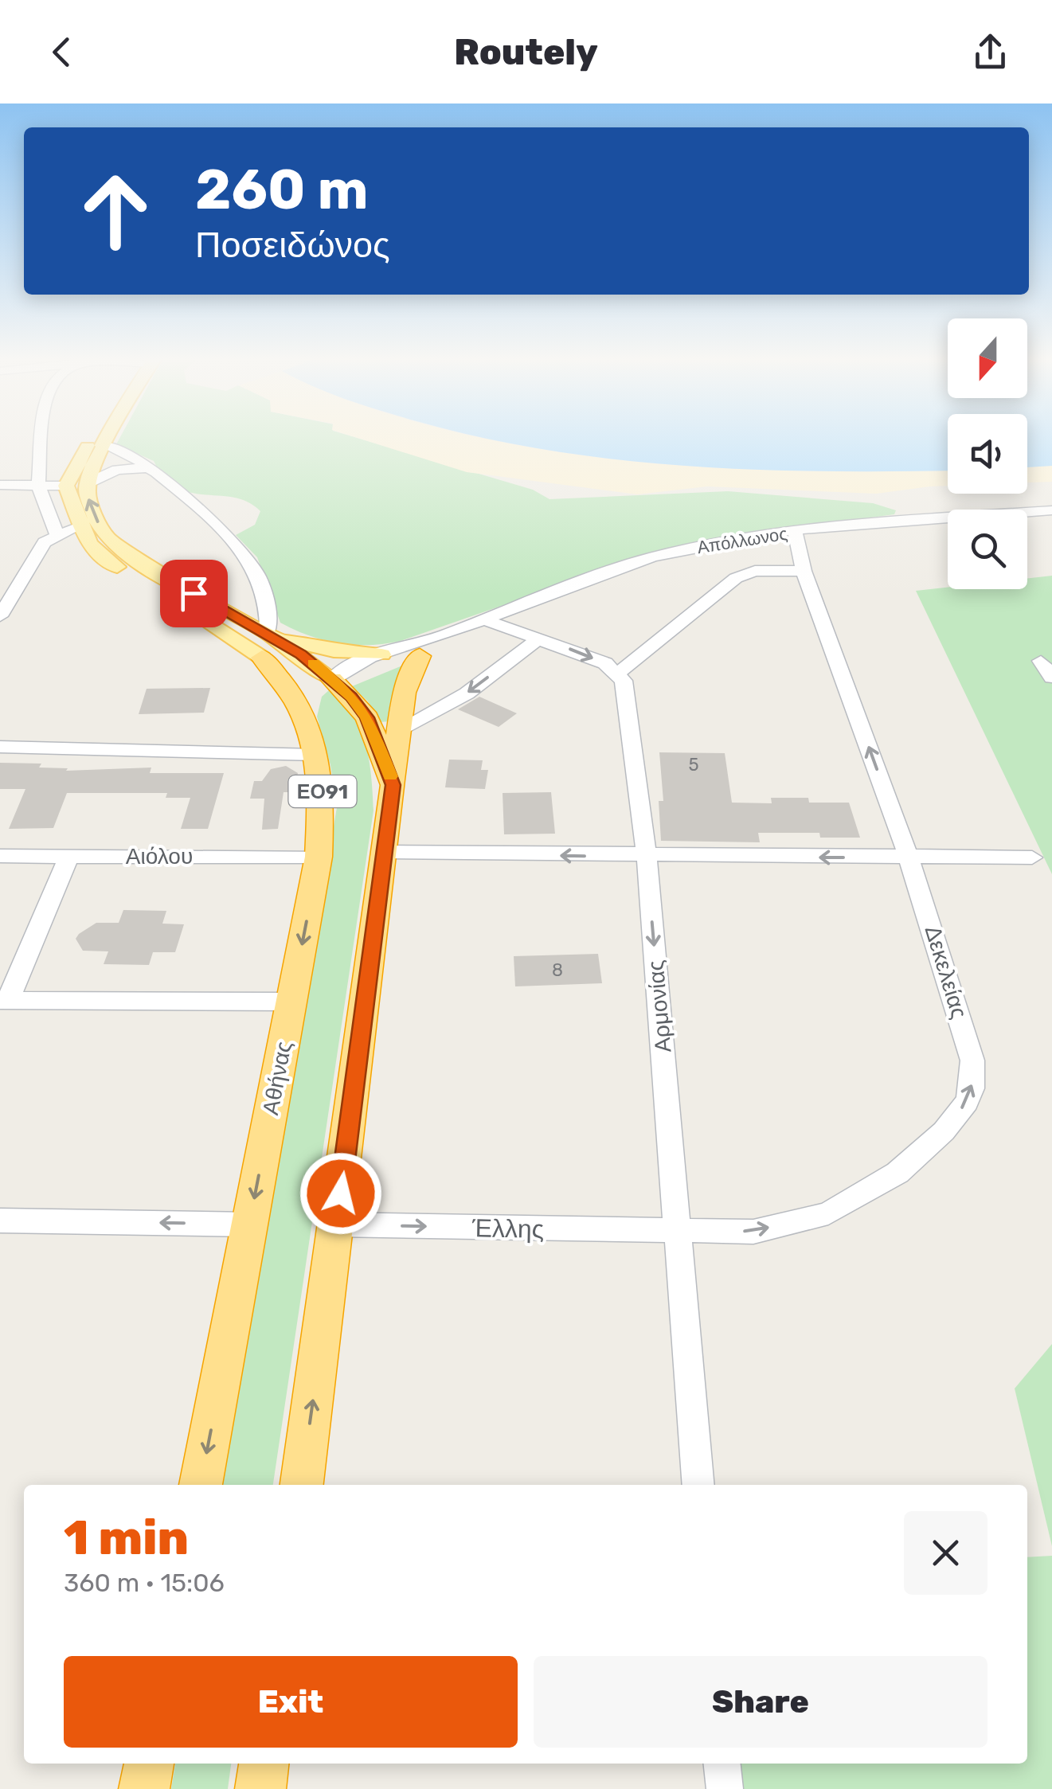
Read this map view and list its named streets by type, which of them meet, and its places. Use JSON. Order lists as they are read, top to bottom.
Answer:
{
  "streets": {
    "highway": ["ΕΟ91", "Αθήνας"],
    "street": [
      "Απόλλωνος",
      "Αιόλου",
      "Δεκελείας",
      "Αρμονίας",
      "Έλλης"
    ]
  },
  "crossings": [
    ["Απόλλωνος", "Δεκελείας"],
    ["ΕΟ91", "Αθήνας"],
    ["ΕΟ91", "Έλλης"],
    ["Αιόλου", "Αθήνας"],
    ["Δεκελείας", "Αρμονίας"],
    ["Δεκελείας", "Έλλης"],
    ["Αρμονίας", "Έλλης"]
  ],
  "one_way": ["Αρμονίας", "Έλλης"],
  "house_numbers": ["5", "8"],
  "north": "bottom",
  "page": {
    "header": "Routely",
    "turn": ["260 m", "Ποσειδώνος"],
    "heading": ["1 min", "360 m · 15:06"],
    "buttons": ["Exit", "Share"]
  }
}
